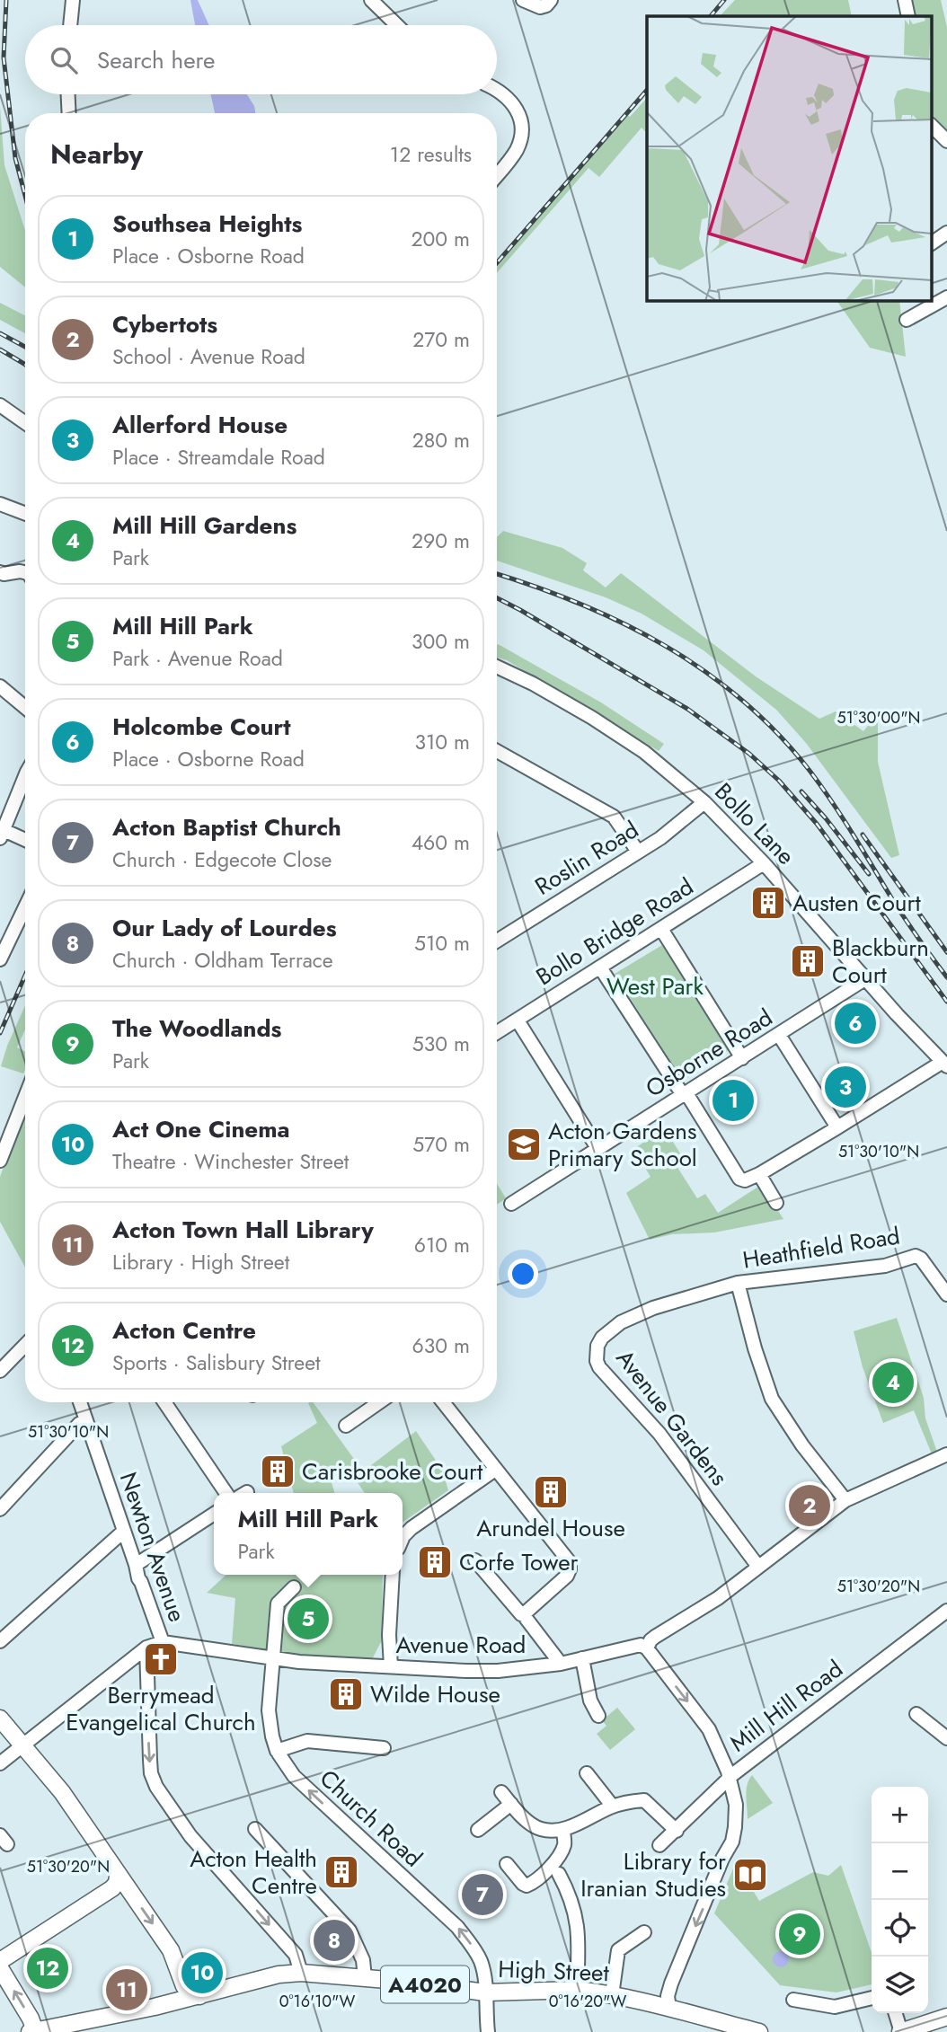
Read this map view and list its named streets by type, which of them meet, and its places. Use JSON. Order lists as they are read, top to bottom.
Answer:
{
  "streets": {
    "main road": ["High Street", "A4020"],
    "street": [
      "Bollo Lane",
      "Roslin Road",
      "Bollo Bridge Road",
      "Osborne Road",
      "Heathfield Road",
      "Avenue Gardens",
      "Newton Avenue",
      "Avenue Road",
      "Mill Hill Road",
      "Church Road"
    ]
  },
  "crossings": [
    ["Bollo Lane", "Roslin Road"],
    ["Bollo Lane", "Bollo Bridge Road"],
    ["Bollo Lane", "Osborne Road"],
    ["Heathfield Road", "Avenue Gardens"],
    ["Avenue Gardens", "Avenue Road"],
    ["Newton Avenue", "Avenue Road"],
    ["Avenue Road", "Church Road"],
    ["Church Road", "High Street"]
  ],
  "parks": ["West Park"],
  "places": {
    "building": [
      "Austen Court",
      "Blackburn Court",
      "Carisbrooke Court",
      "Arundel House",
      "Corfe Tower",
      "Wilde House",
      "Acton Health Centre"
    ],
    "school or university": ["Acton Gardens Primary School"],
    "church": ["Berrymead Evangelical Church"],
    "library": ["Library for Iranian Studies"]
  },
  "page": {
    "search": "Search here",
    "heading": ["Nearby", "12 results"],
    "list": [
      {
        "mark": "1",
        "name": "Southsea Heights",
        "note": "Place · Osborne Road",
        "value": "200 m"
      },
      {
        "mark": "2",
        "name": "Cybertots",
        "note": "School · Avenue Road",
        "value": "270 m"
      },
      {
        "mark": "3",
        "name": "Allerford House",
        "note": "Place · Streamdale Road",
        "value": "280 m"
      },
      {
        "mark": "4",
        "name": "Mill Hill Gardens",
        "note": "Park",
        "value": "290 m"
      },
      {
        "mark": "5",
        "name": "Mill Hill Park",
        "note": "Park · Avenue Road",
        "value": "300 m"
      },
      {
        "mark": "6",
        "name": "Holcombe Court",
        "note": "Place · Osborne Road",
        "value": "310 m"
      },
      {
        "mark": "7",
        "name": "Acton Baptist Church",
        "note": "Church · Edgecote Close",
        "value": "460 m"
      },
      {
        "mark": "8",
        "name": "Our Lady of Lourdes",
        "note": "Church · Oldham Terrace",
        "value": "510 m"
      },
      {
        "mark": "9",
        "name": "The Woodlands",
        "note": "Park",
        "value": "530 m"
      },
      {
        "mark": "10",
        "name": "Act One Cinema",
        "note": "Theatre · Winchester Street",
        "value": "570 m"
      },
      {
        "mark": "11",
        "name": "Acton Town Hall Library",
        "note": "Library · High Street",
        "value": "610 m"
      },
      {
        "mark": "12",
        "name": "Acton Centre",
        "note": "Sports · Salisbury Street",
        "value": "630 m"
      }
    ],
    "pins": [
      "6",
      "3",
      "1",
      "4",
      "2",
      "5",
      "7",
      "9",
      "8",
      "12",
      "10",
      "11"
    ],
    "popup": ["Mill Hill Park", "Park"],
    "map_buttons": ["+", "−"]
  },
  "coordinates": [
    "51°30'00\"N",
    "51°30'10\"N",
    "51°30'20\"N",
    "0°16'10\"W",
    "0°16'20\"W"
  ]
}
